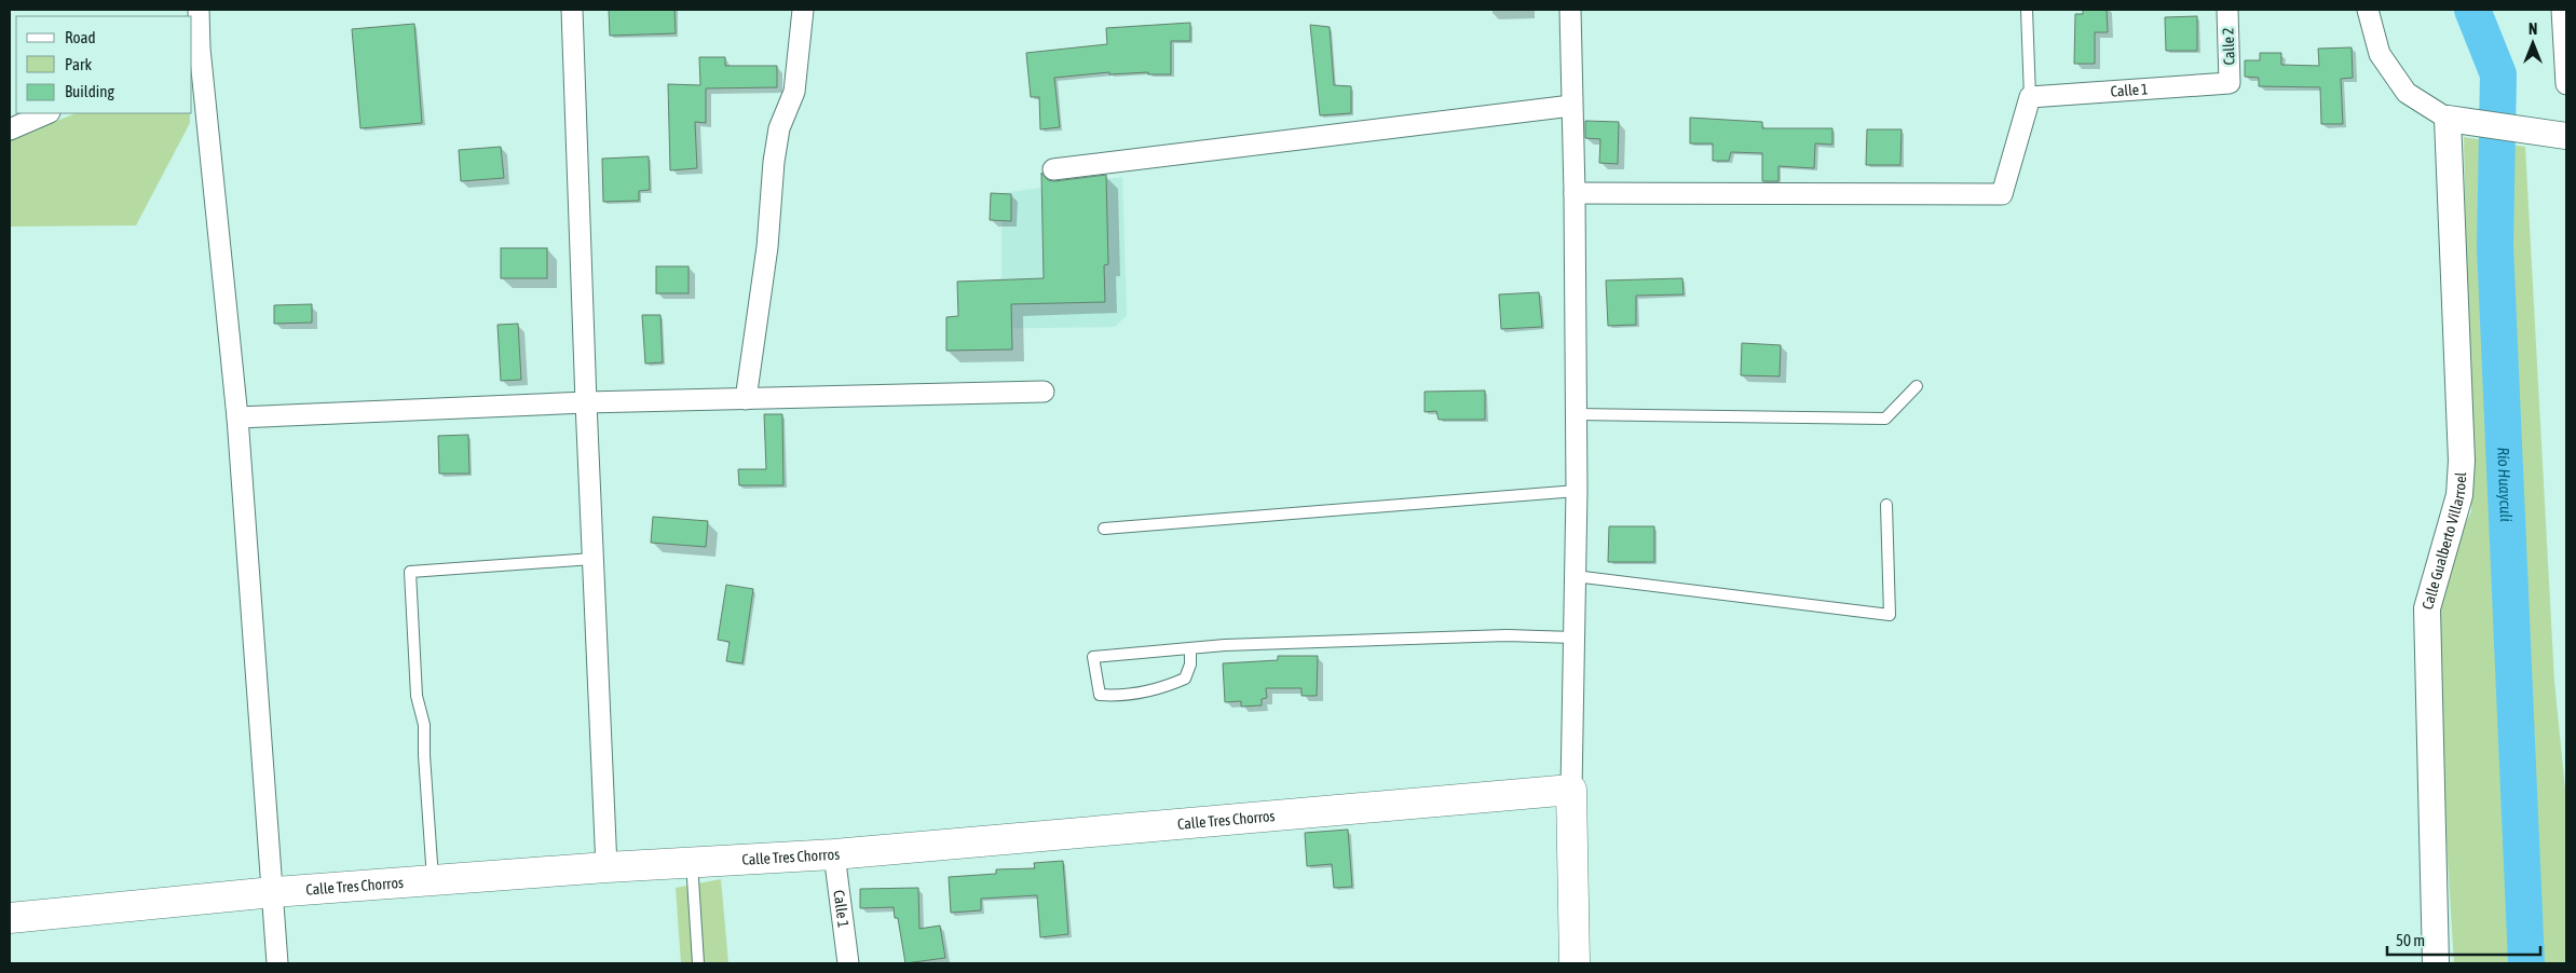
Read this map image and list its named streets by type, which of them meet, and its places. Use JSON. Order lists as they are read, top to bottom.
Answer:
{
  "streets": {
    "main road": ["Calle Tres Chorros"],
    "street": ["Calle 2", "Calle 1", "Calle Gualberto Villarroel"]
  },
  "crossings": [
    ["Calle 2", "Calle 1"],
    ["Calle 1", "Calle Tres Chorros"]
  ],
  "water": ["Río Huayculi"],
  "legend": ["Road", "Park", "Building"],
  "scale_bar": "50 m",
  "north": "top"
}
